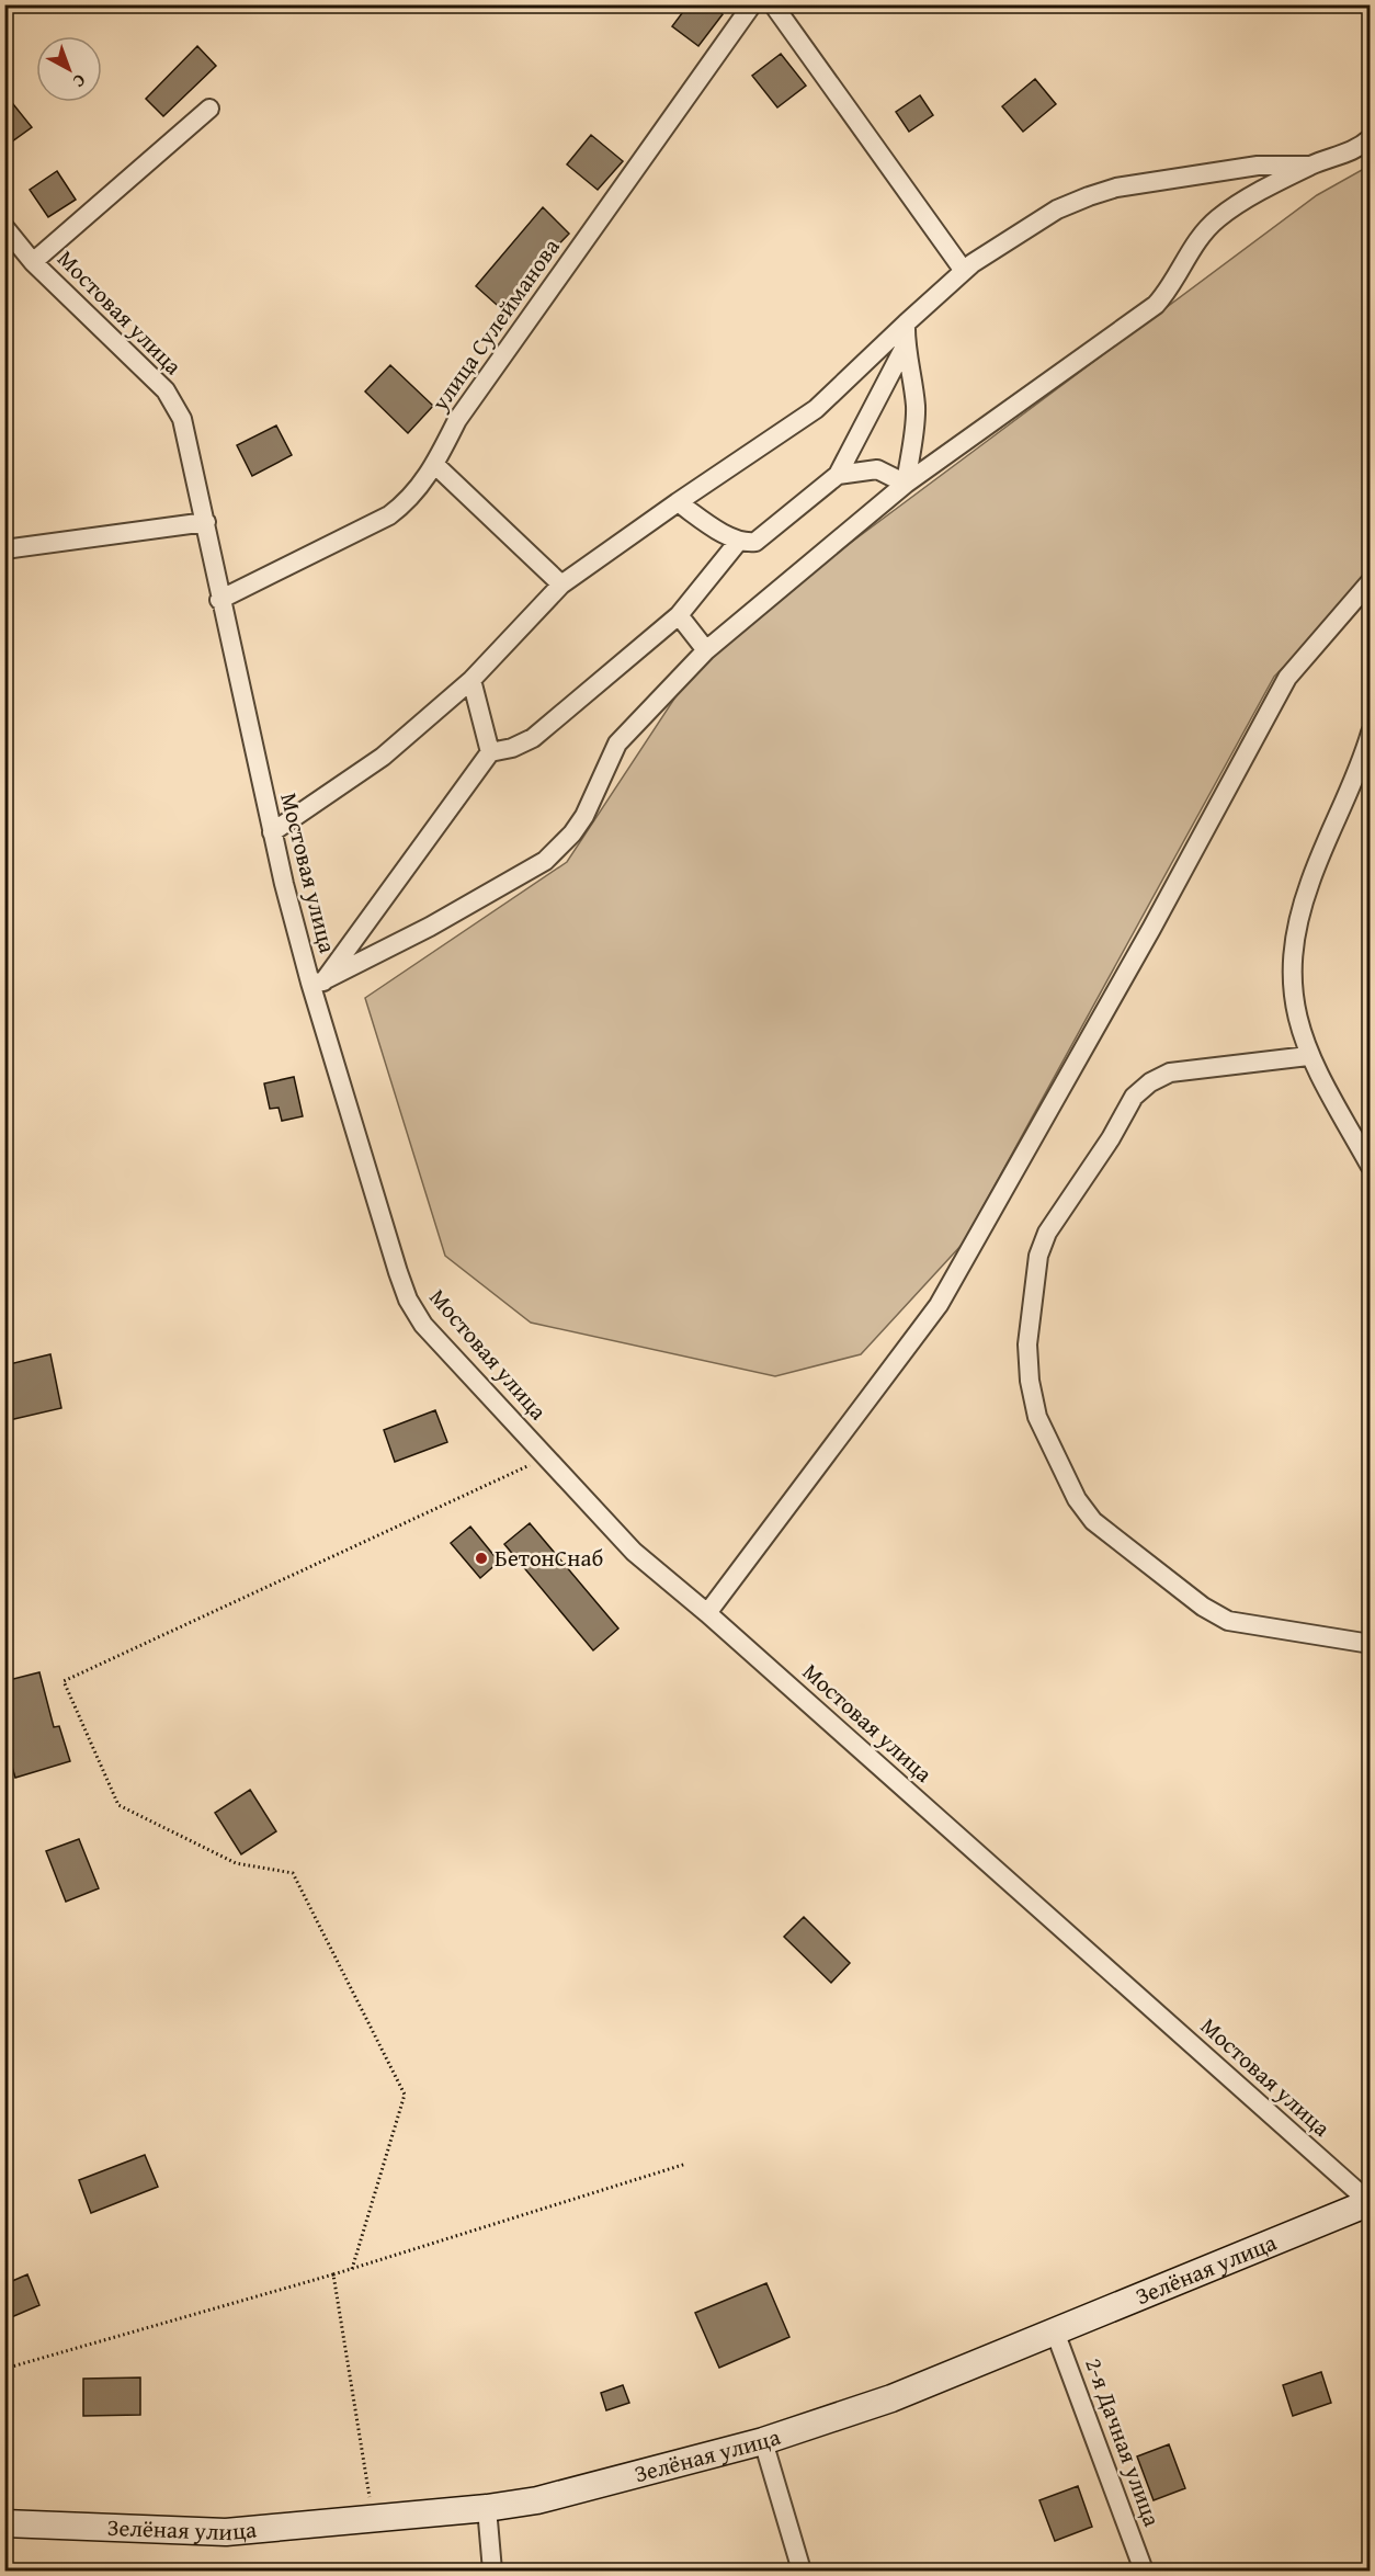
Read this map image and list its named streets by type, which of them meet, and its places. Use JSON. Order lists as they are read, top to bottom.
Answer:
{
  "streets": {
    "main road": ["Зелёная улица"],
    "street": ["Мостовая улица", "улица Сулейманова", "2-я Дачная улица"]
  },
  "crossings": [
    ["Мостовая улица", "улица Сулейманова"],
    ["Мостовая улица", "Зелёная улица"],
    ["Зелёная улица", "2-я Дачная улица"]
  ],
  "places": ["БетонСнаб"],
  "north": "bottom right"
}
